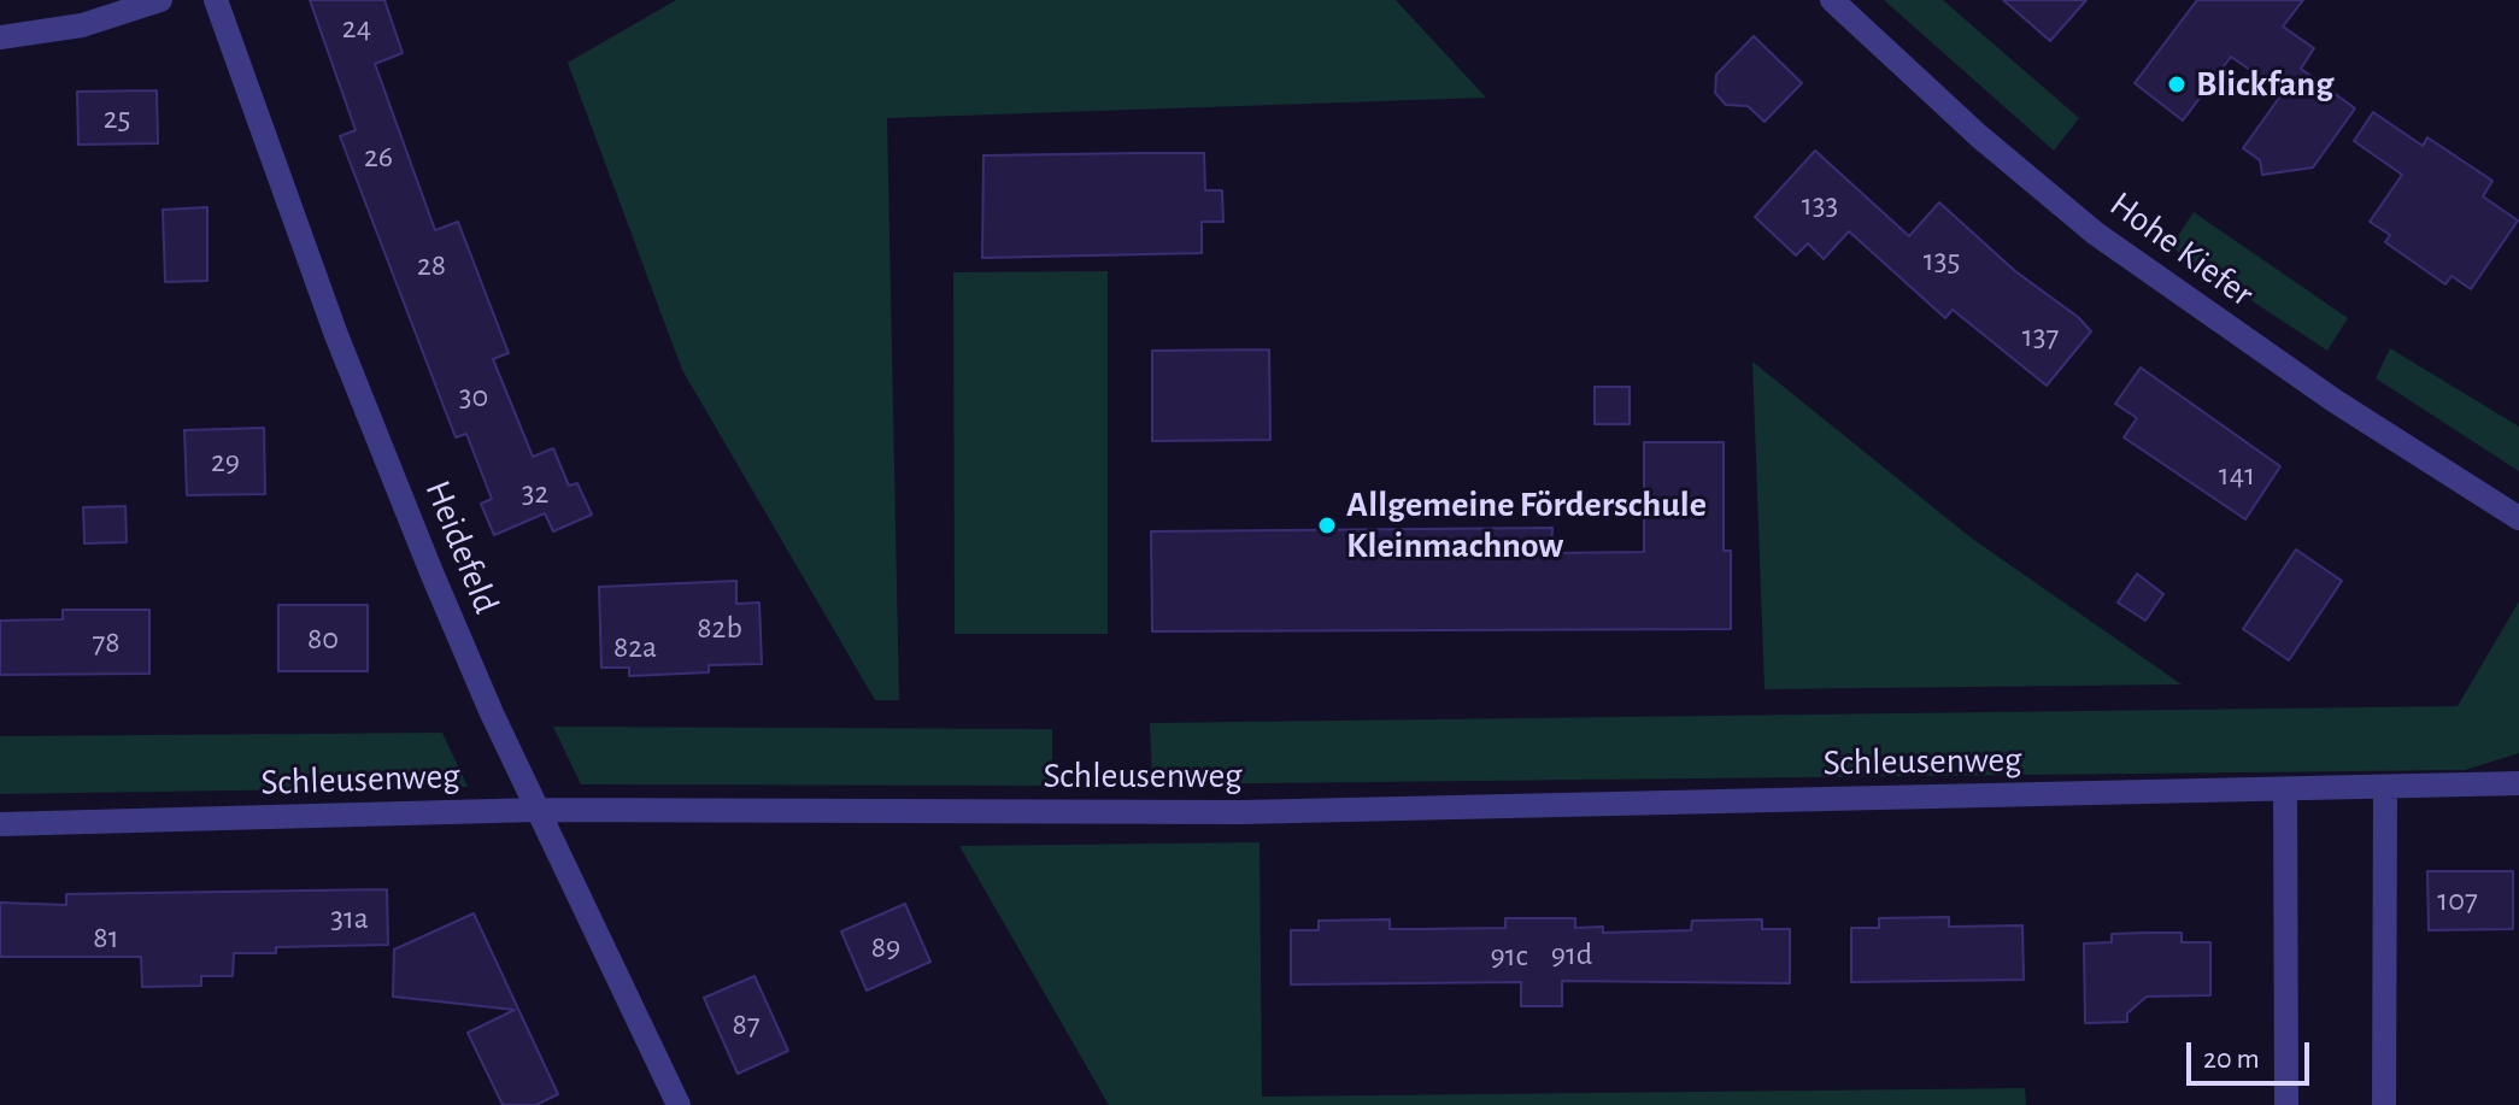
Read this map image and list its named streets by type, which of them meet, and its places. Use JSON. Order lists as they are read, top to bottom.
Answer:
{
  "streets": {
    "street": ["Hohe Kiefer", "Heidefeld", "Schleusenweg"]
  },
  "crossings": [
    ["Heidefeld", "Schleusenweg"]
  ],
  "places": ["Blickfang", "Allgemeine Förderschule Kleinmachnow"],
  "house_numbers": [
    "24",
    "25",
    "26",
    "133",
    "135",
    "28",
    "137",
    "30",
    "29",
    "141",
    "32",
    "82b",
    "80",
    "78",
    "82a",
    "107",
    "31a",
    "81",
    "89",
    "91d",
    "91c",
    "87"
  ],
  "scale_bar": "20 m"
}
